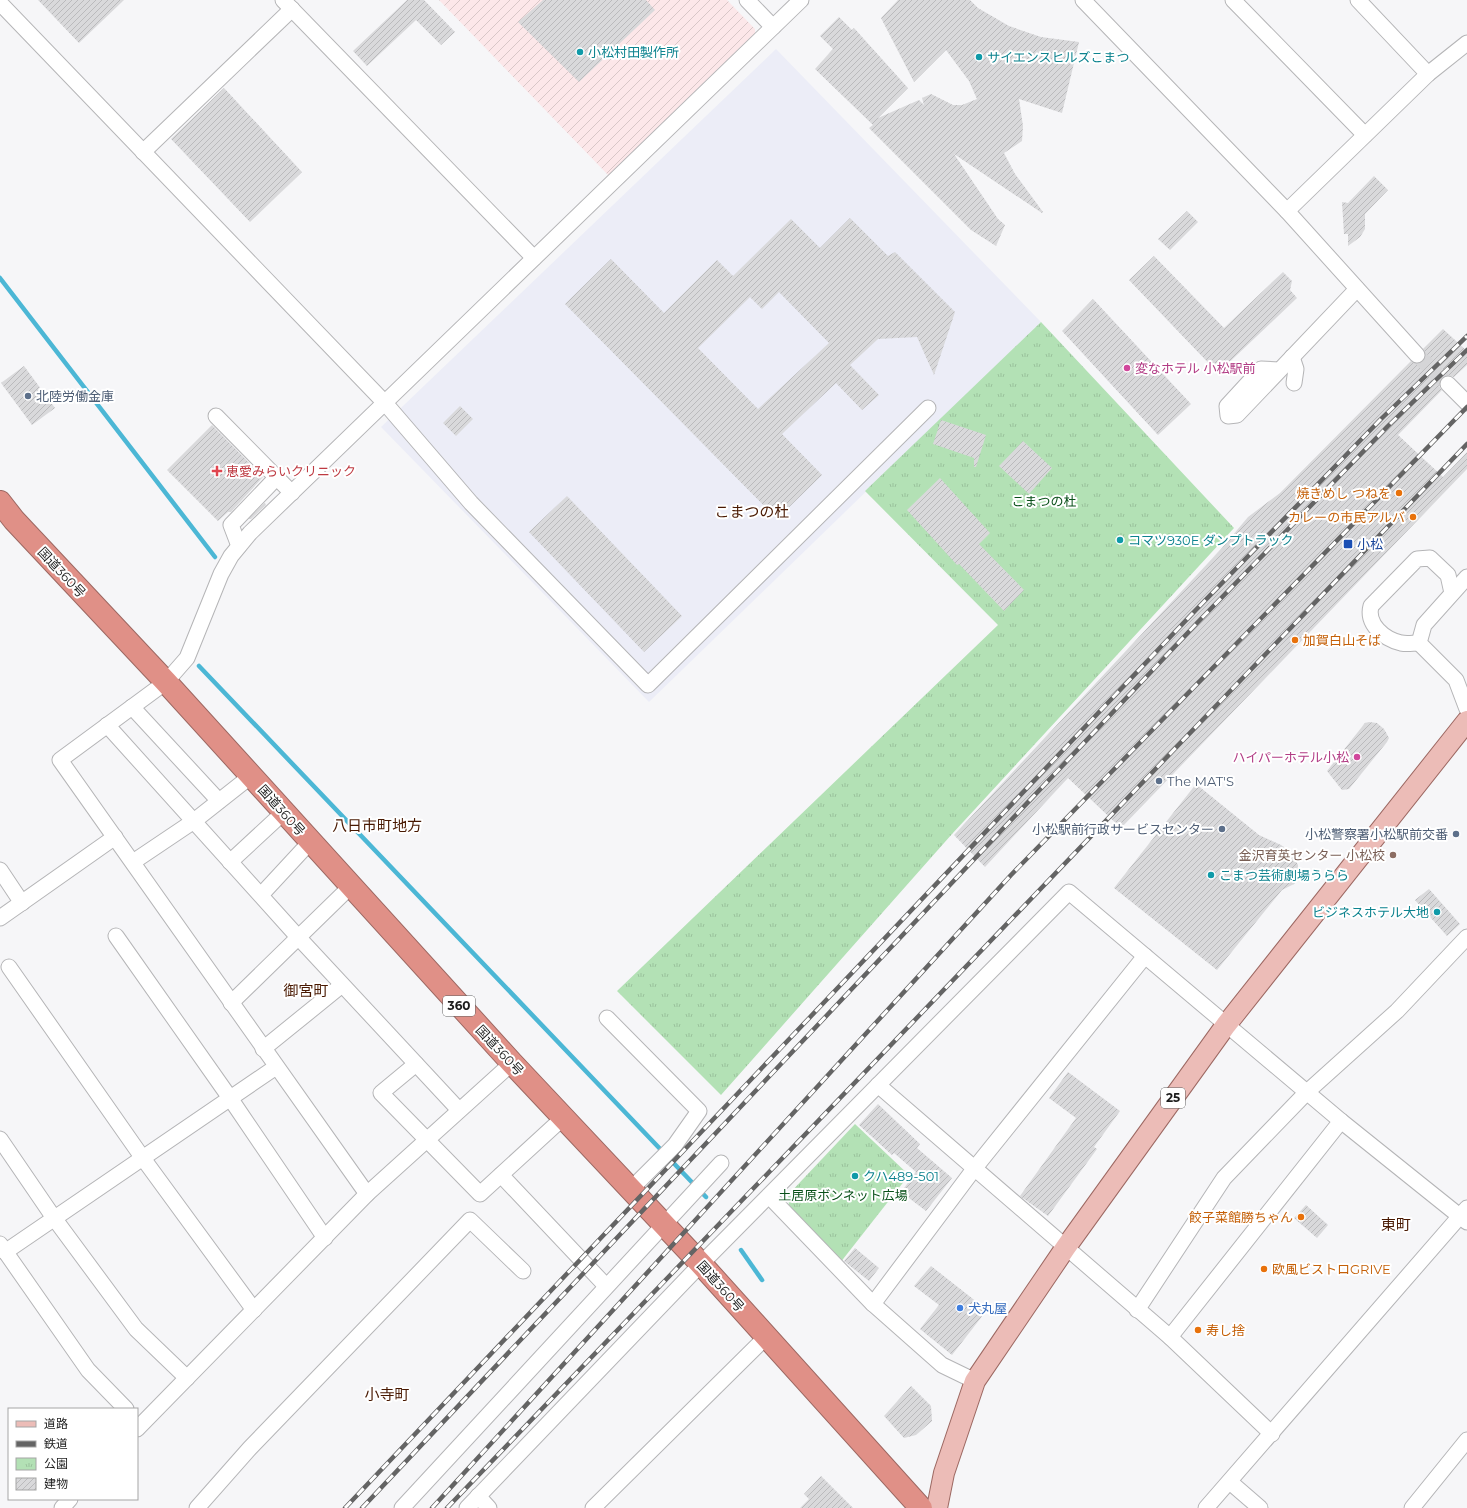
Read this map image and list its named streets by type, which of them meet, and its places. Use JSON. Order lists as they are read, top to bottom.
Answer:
{
  "streets": {
    "highway": ["国道360号", "360"],
    "main road": ["25"]
  },
  "districts": [
    "こまつの杜",
    "八日市町地方",
    "御宮町",
    "東町",
    "小寺町"
  ],
  "parks": ["こまつの杜", "土居原ボンネット広場"],
  "places": {
    "other": [
      "小松村田製作所",
      "サイエンスヒルズこまつ",
      "変なホテル 小松駅前",
      "北陸労働金庫",
      "焼きめし つねを",
      "カレーの市民アルバ",
      "コマツ930E ダンプトラック",
      "加賀白山そば",
      "ハイパーホテル小松",
      "The MAT'S",
      "小松駅前行政サービスセンター",
      "小松警察署小松駅前交番",
      "金沢育英センター 小松校",
      "こまつ芸術劇場うらら",
      "ビジネスホテル大地",
      "クハ489-501",
      "餃子菜館勝ちゃん",
      "欧風ビストロGRIVE",
      "犬丸屋",
      "寿し捨"
    ],
    "health": ["恵愛みらいクリニック"],
    "transit": ["小松"]
  },
  "legend": [
    "道路",
    "鉄道",
    "公園",
    "建物"
  ]
}
